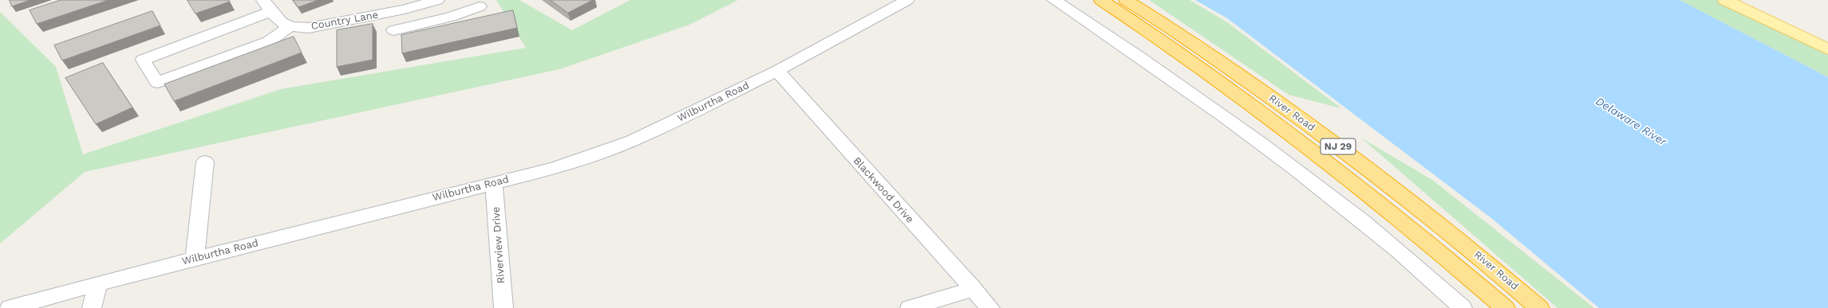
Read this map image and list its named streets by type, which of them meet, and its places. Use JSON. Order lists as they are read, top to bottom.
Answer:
{
  "streets": {
    "highway": ["River Road", "NJ 29"],
    "street": [
      "Country Lane",
      "Wilburtha Road",
      "Blackwood Drive",
      "Riverview Drive"
    ]
  },
  "crossings": [
    ["Wilburtha Road", "Blackwood Drive"],
    ["Wilburtha Road", "Riverview Drive"]
  ],
  "water": ["Delaware River"]
}
